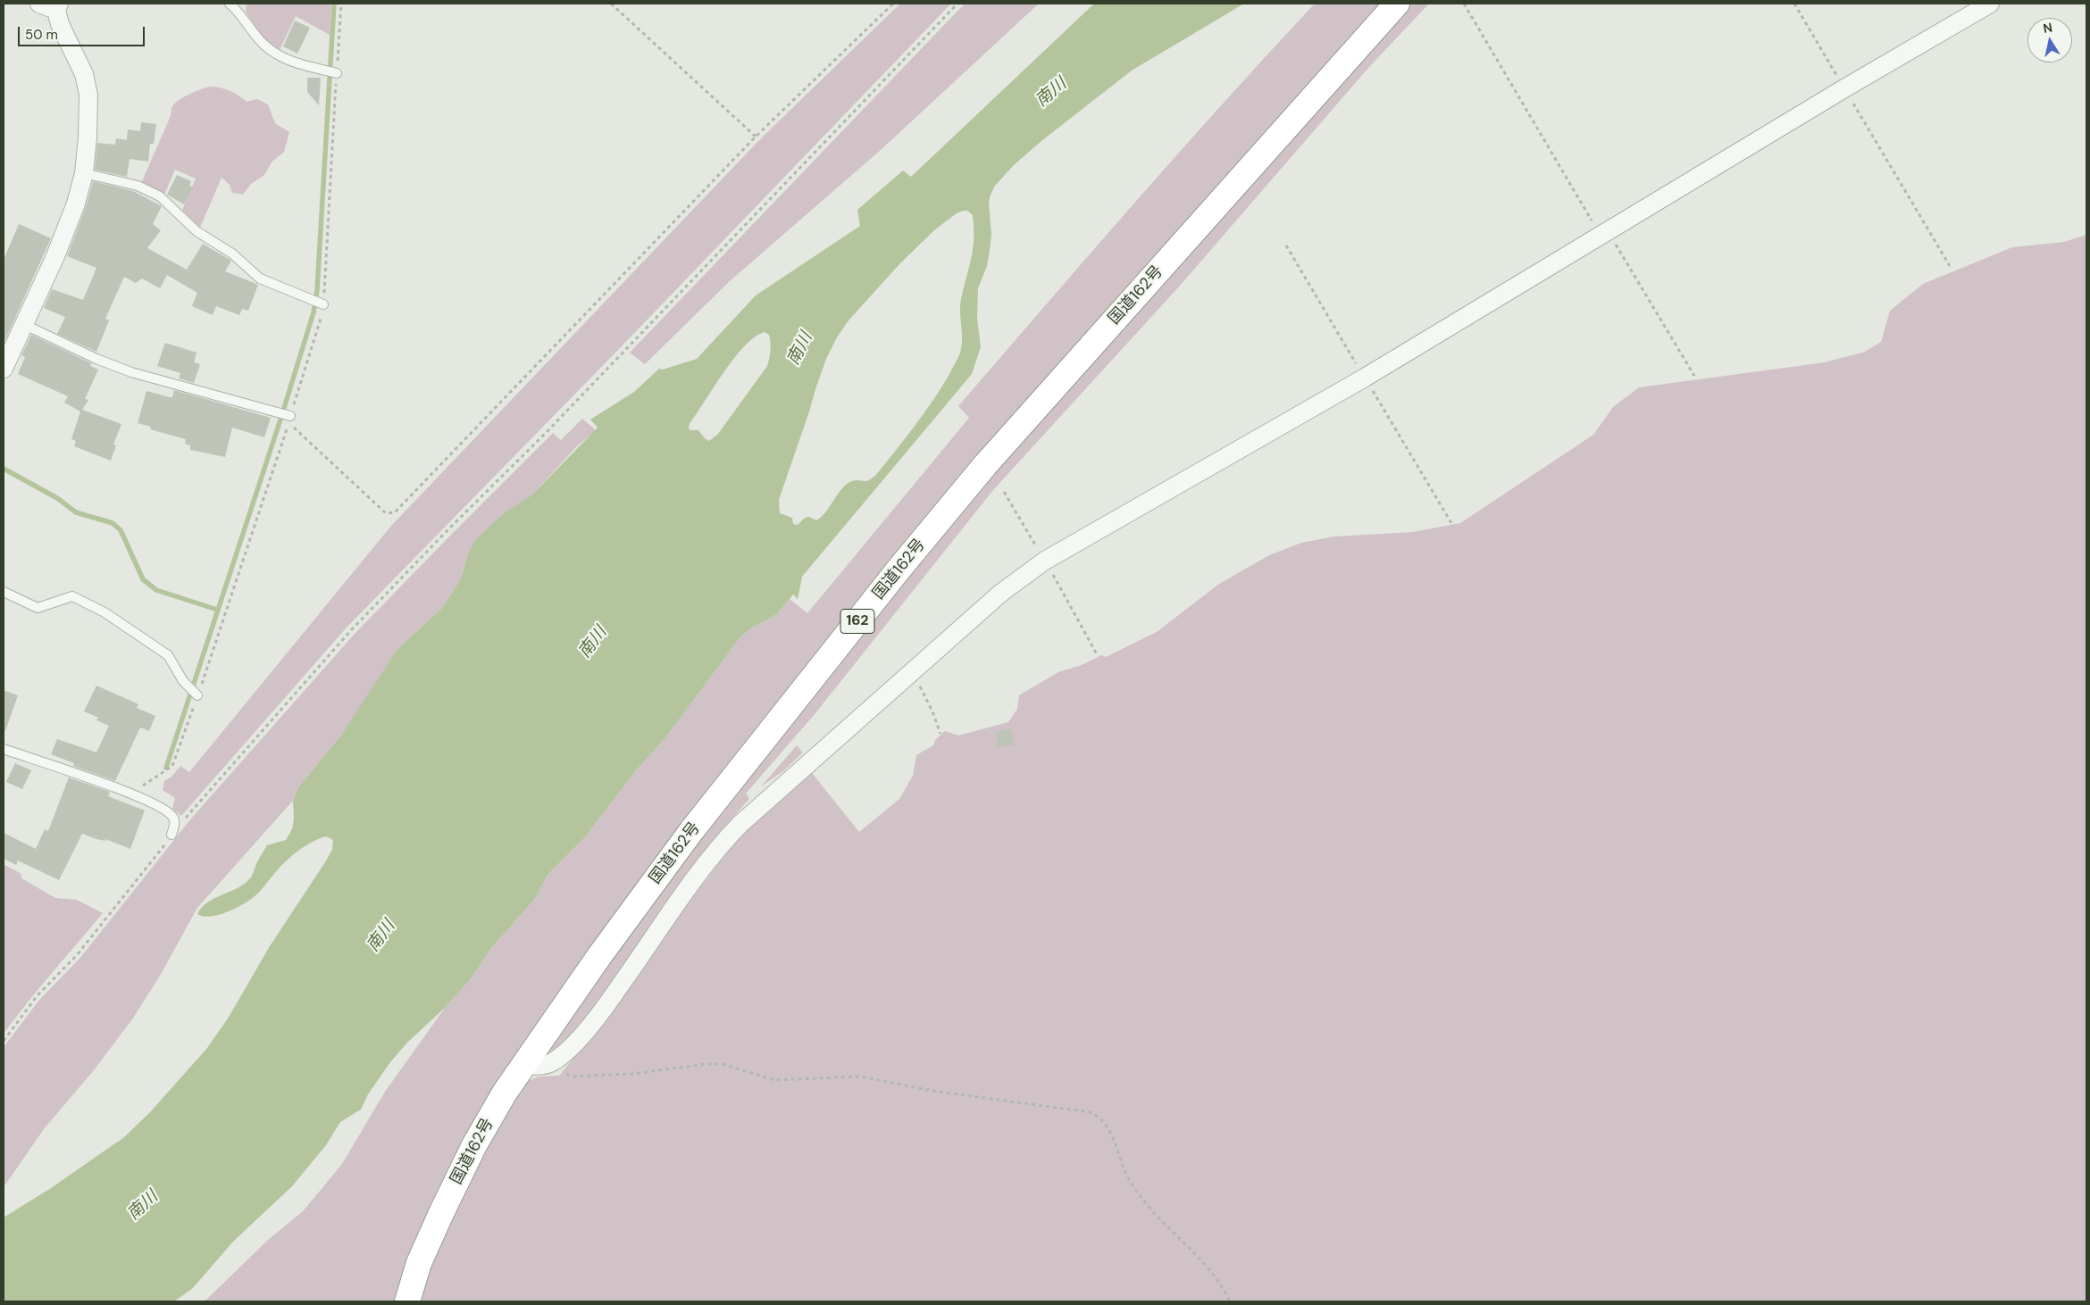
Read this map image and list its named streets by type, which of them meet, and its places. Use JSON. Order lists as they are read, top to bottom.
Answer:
{
  "streets": {
    "highway": ["国道162号", "162"]
  },
  "water": ["南川"],
  "scale_bar": "50 m",
  "north": "top"
}
